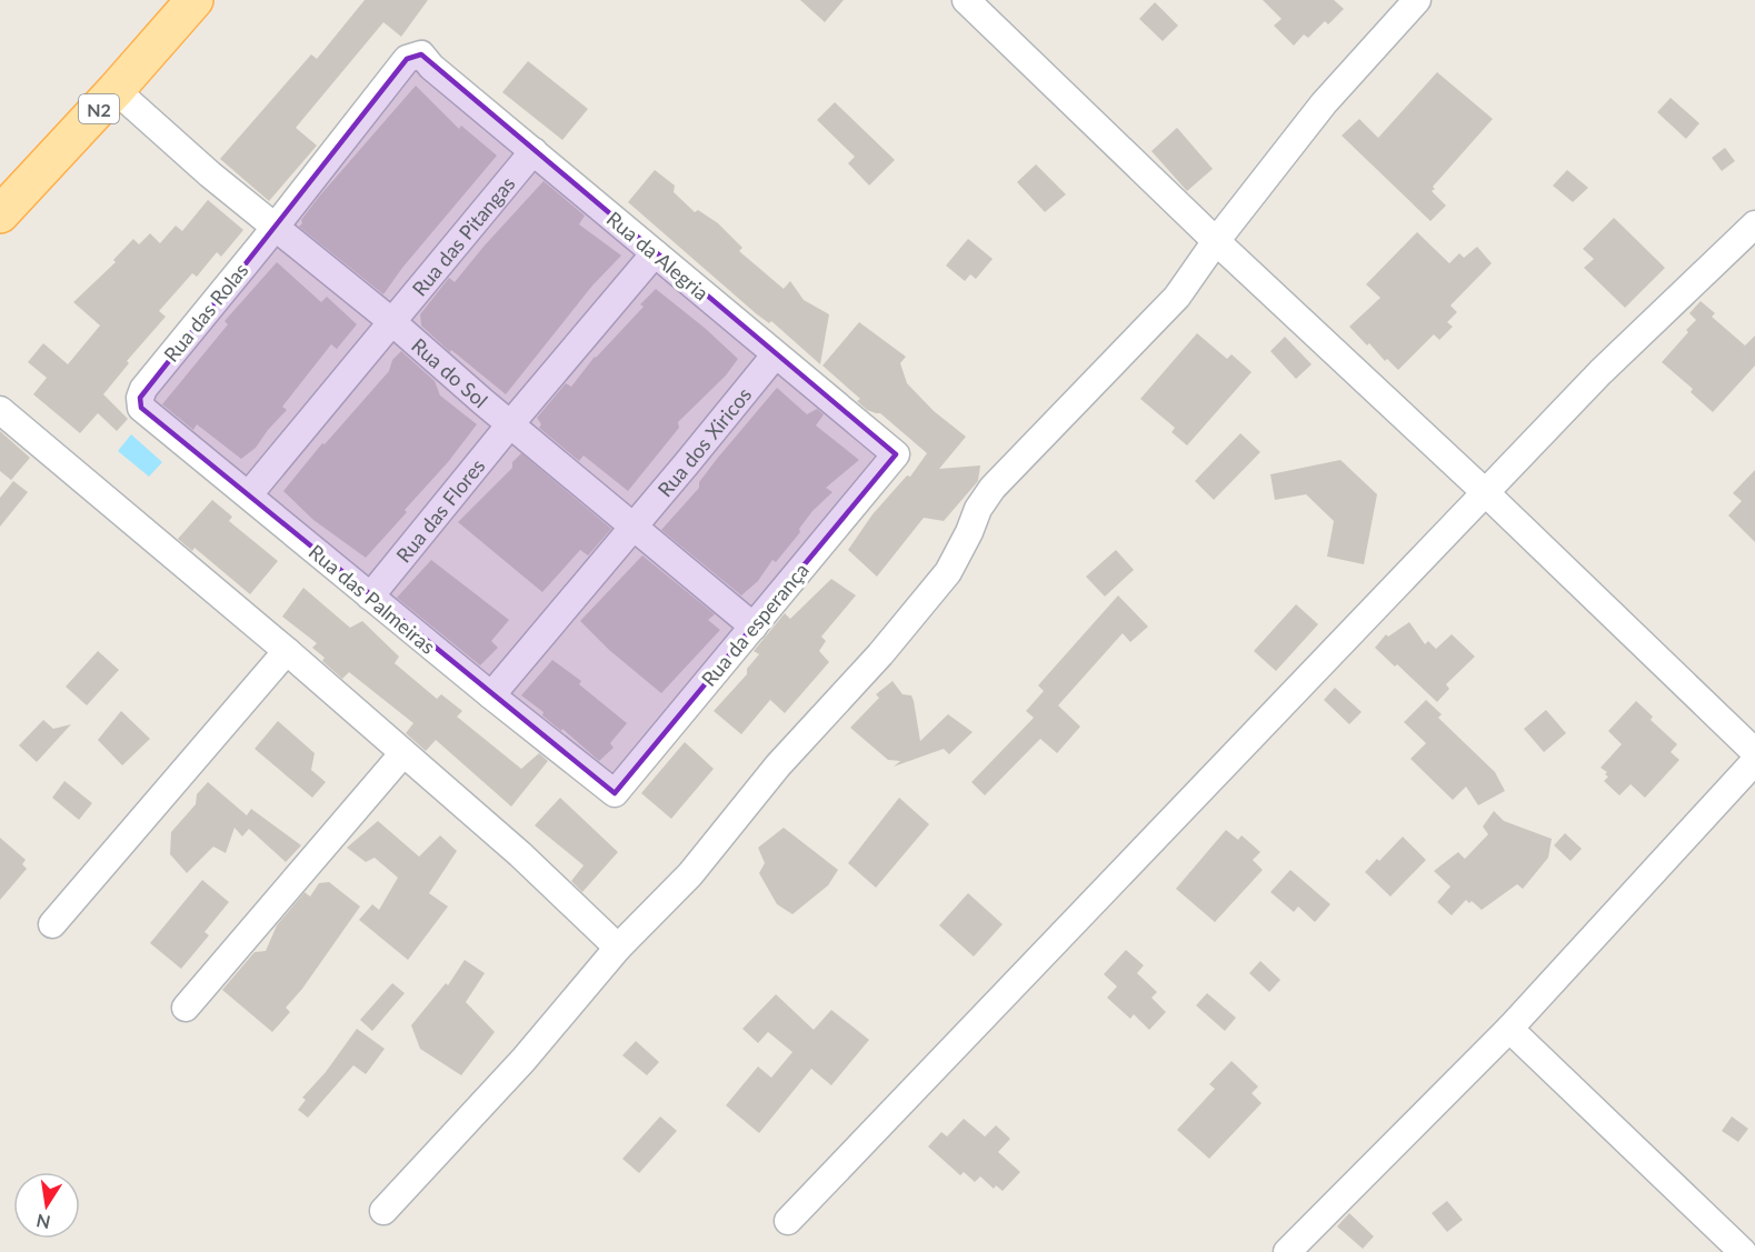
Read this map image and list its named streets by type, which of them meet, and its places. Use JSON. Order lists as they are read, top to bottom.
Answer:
{
  "streets": {
    "main road": ["N2"],
    "street": [
      "Rua das Pitangas",
      "Rua da Alegria",
      "Rua das Rolas",
      "Rua do Sol",
      "Rua dos Xiricos",
      "Rua das Flores",
      "Rua das Palmeiras",
      "Rua da esperança"
    ]
  },
  "crossings": [
    ["N2", "Rua do Sol"],
    ["Rua das Pitangas", "Rua da Alegria"],
    ["Rua das Pitangas", "Rua do Sol"],
    ["Rua das Pitangas", "Rua das Palmeiras"],
    ["Rua da Alegria", "Rua das Rolas"],
    ["Rua da Alegria", "Rua dos Xiricos"],
    ["Rua da Alegria", "Rua das Flores"],
    ["Rua da Alegria", "Rua da esperança"],
    ["Rua das Rolas", "Rua do Sol"],
    ["Rua das Rolas", "Rua das Palmeiras"],
    ["Rua do Sol", "Rua dos Xiricos"],
    ["Rua do Sol", "Rua das Flores"],
    ["Rua do Sol", "Rua da esperança"],
    ["Rua dos Xiricos", "Rua das Palmeiras"],
    ["Rua das Flores", "Rua das Palmeiras"],
    ["Rua das Palmeiras", "Rua da esperança"]
  ],
  "north": "bottom"
}
